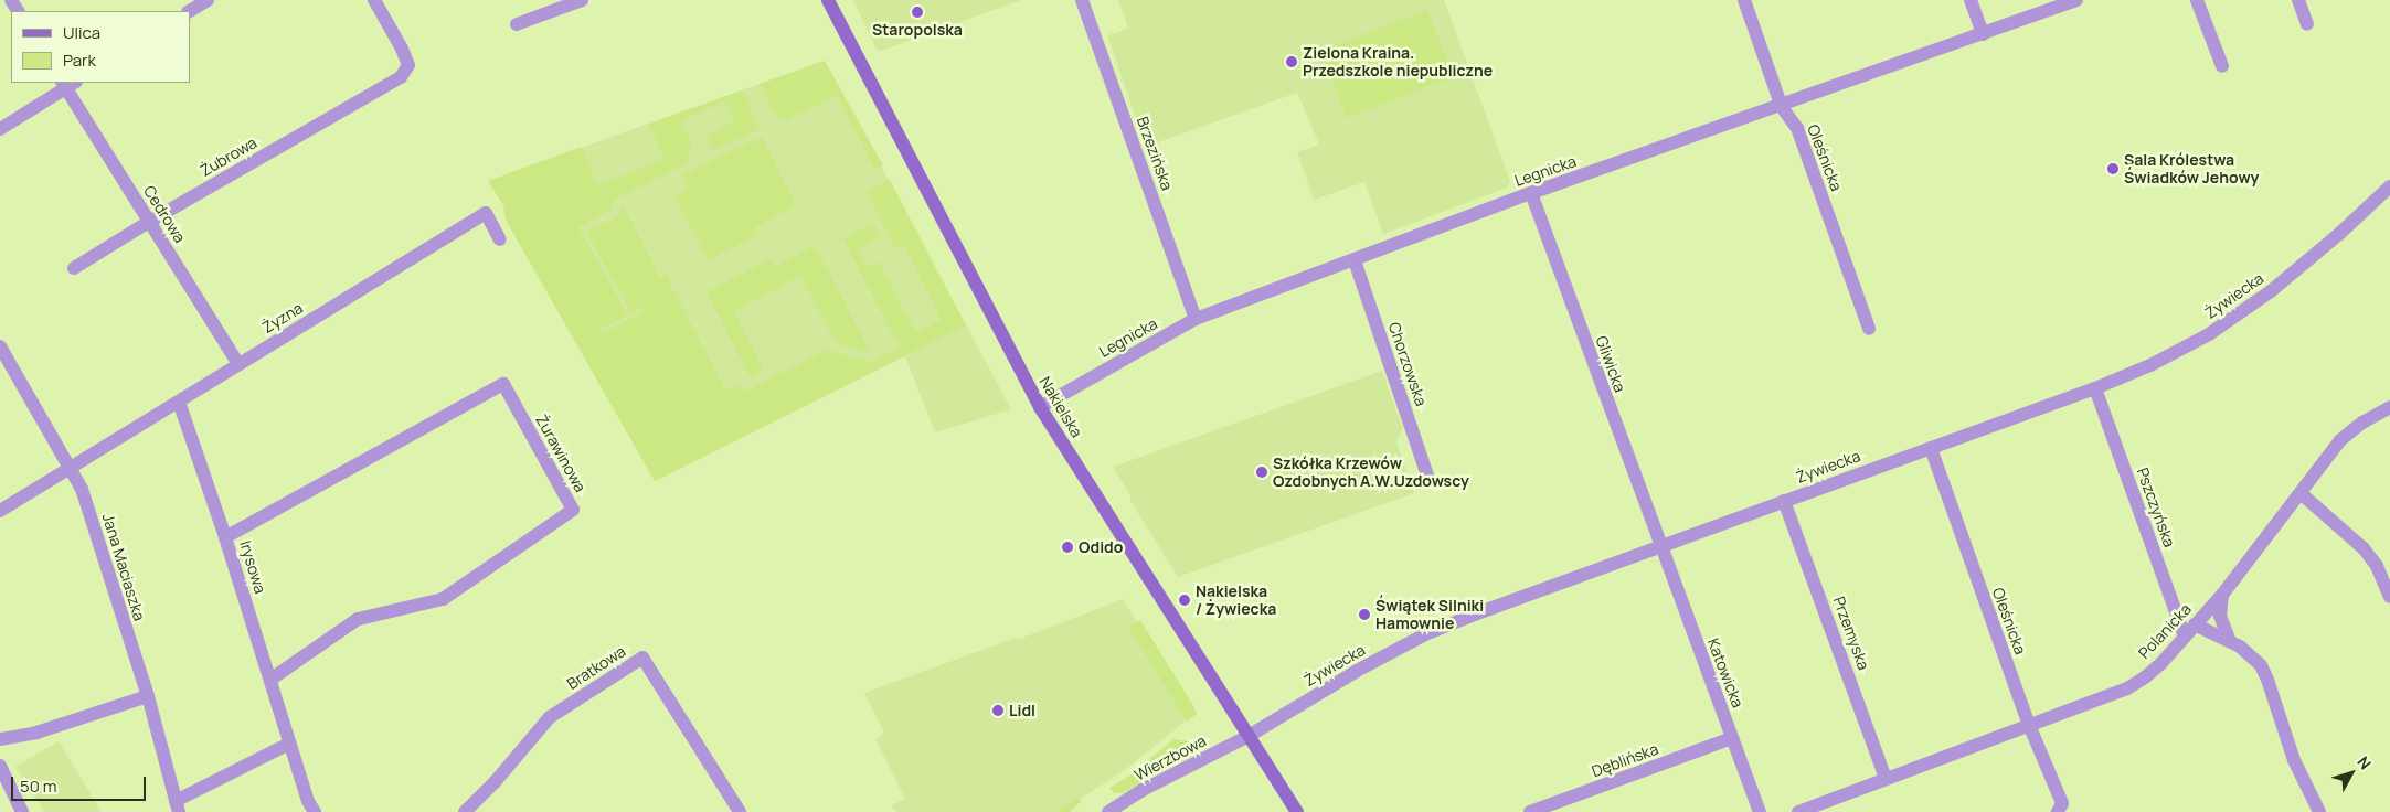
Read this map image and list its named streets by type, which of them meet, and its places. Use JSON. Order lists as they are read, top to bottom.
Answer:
{
  "streets": {
    "main road": ["Nakielska"],
    "street": [
      "Brzezińska",
      "Żubrowa",
      "Oleśnicka",
      "Legnicka",
      "Cedrowa",
      "Żywiecka",
      "Żyzna",
      "Chorzowska",
      "Gliwicka",
      "Żurawinowa",
      "Pszczyńska",
      "Jana Maciaszka",
      "Irysowa",
      "Polanicka",
      "Przemyska",
      "Bratkowa",
      "Katowicka",
      "Wierzbowa",
      "Dęblińska"
    ]
  },
  "crossings": [
    ["Brzezińska", "Legnicka"],
    ["Żubrowa", "Cedrowa"],
    ["Oleśnicka", "Legnicka"],
    ["Oleśnicka", "Żywiecka"],
    ["Oleśnicka", "Polanicka"],
    ["Legnicka", "Chorzowska"],
    ["Legnicka", "Gliwicka"],
    ["Legnicka", "Nakielska"],
    ["Cedrowa", "Żyzna"],
    ["Żywiecka", "Gliwicka"],
    ["Żywiecka", "Nakielska"],
    ["Żywiecka", "Pszczyńska"],
    ["Żywiecka", "Przemyska"],
    ["Żywiecka", "Katowicka"],
    ["Żywiecka", "Wierzbowa"],
    ["Żyzna", "Jana Maciaszka"],
    ["Żyzna", "Irysowa"],
    ["Gliwicka", "Katowicka"],
    ["Nakielska", "Wierzbowa"],
    ["Żurawinowa", "Irysowa"],
    ["Pszczyńska", "Polanicka"],
    ["Polanicka", "Przemyska"],
    ["Katowicka", "Dęblińska"]
  ],
  "places": [
    "Staropolska",
    "Zielona Kraina. Przedszkole niepubliczne",
    "Sala Królestwa Świadków Jehowy",
    "Szkółka Krzewów Ozdobnych A.W.Uzdowscy",
    "Odido",
    "Nakielska / Żywiecka",
    "Świątek Silniki Hamownie",
    "Lidl"
  ],
  "legend": ["Ulica", "Park"],
  "scale_bar": "50 m",
  "north": "top right"
}
